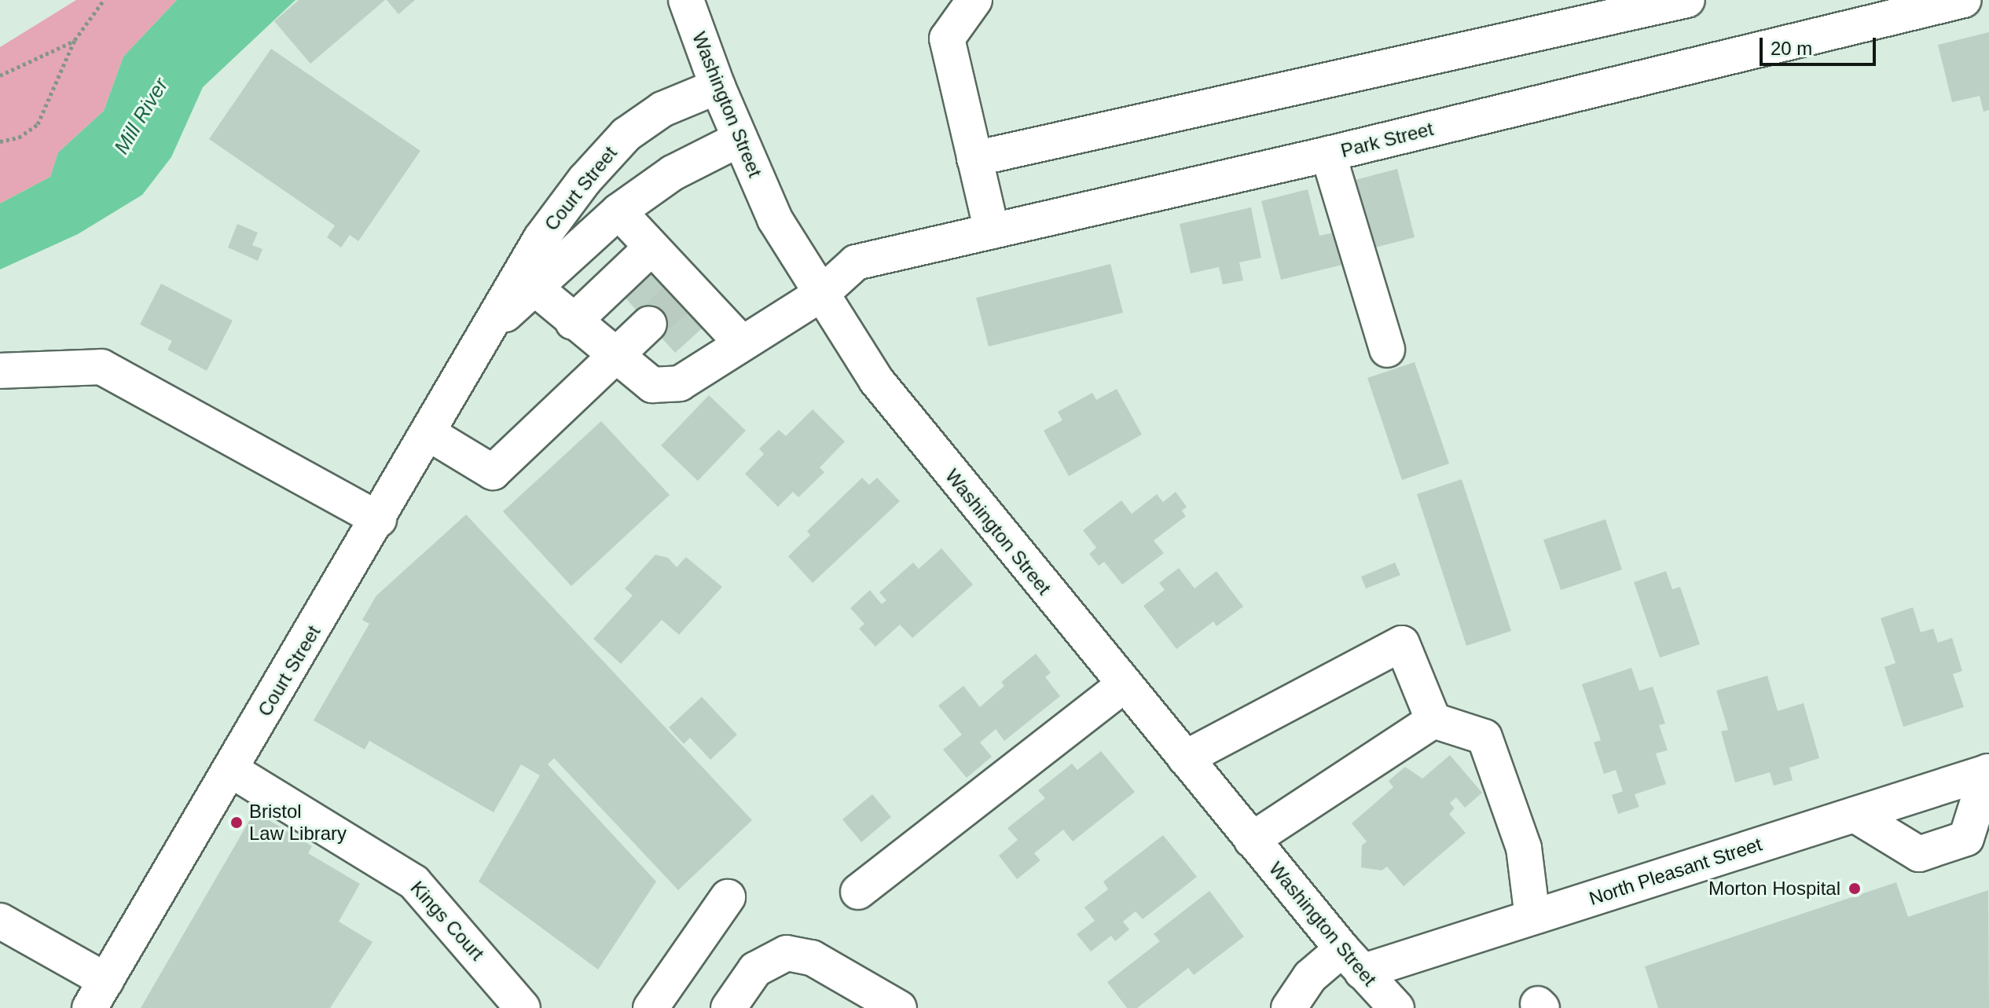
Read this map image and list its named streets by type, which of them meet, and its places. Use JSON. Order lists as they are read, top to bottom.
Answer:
{
  "streets": {
    "main road": [
      "Washington Street",
      "Park Street",
      "Court Street",
      "North Pleasant Street",
      "Kings Court"
    ]
  },
  "crossings": [
    ["Washington Street", "Park Street"],
    ["Washington Street", "Court Street"],
    ["Washington Street", "North Pleasant Street"],
    ["Park Street", "Court Street"],
    ["Court Street", "Kings Court"]
  ],
  "water": ["Mill River"],
  "places": ["Bristol Law Library", "Morton Hospital"],
  "scale_bar": "20 m"
}
